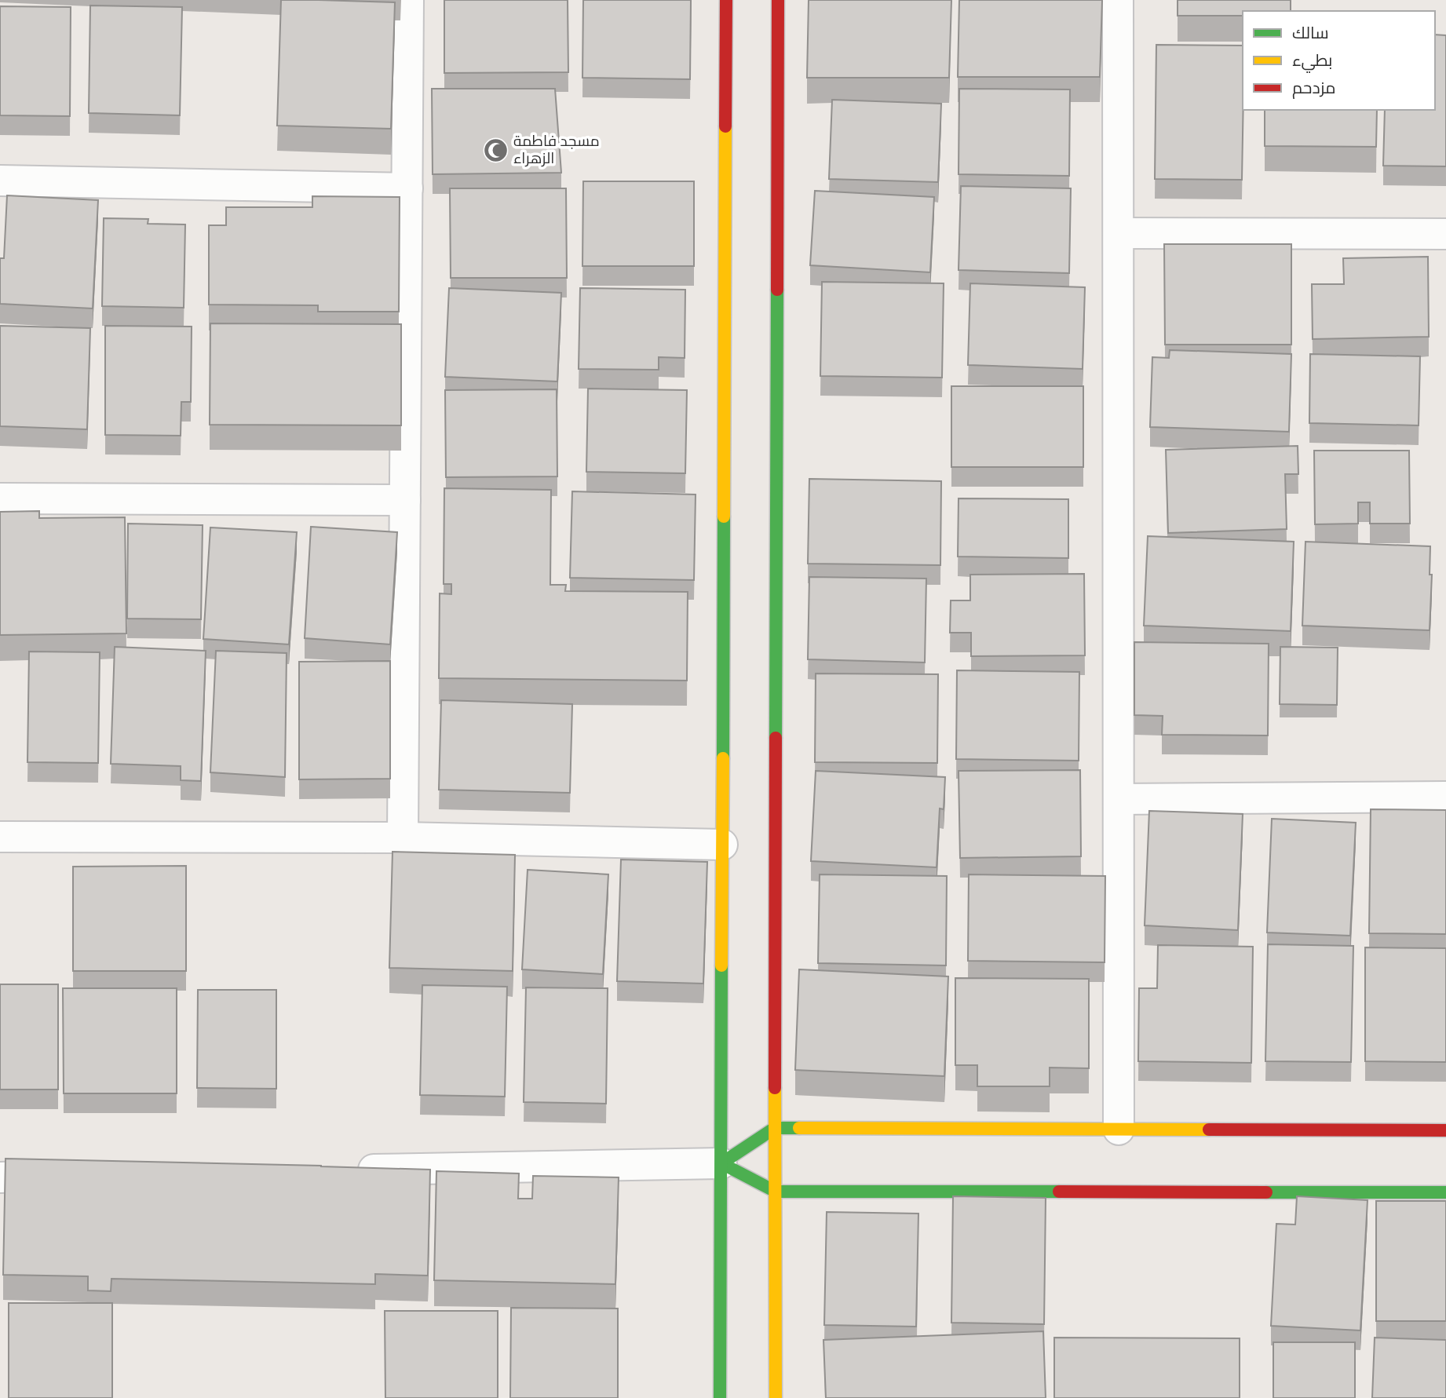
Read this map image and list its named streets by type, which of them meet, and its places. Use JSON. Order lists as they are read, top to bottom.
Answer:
{
  "places": {
    "mosque": ["مسجد فاطمة الزهراء"]
  },
  "legend": ["سالك", "بطيء", "مزدحم"]
}
